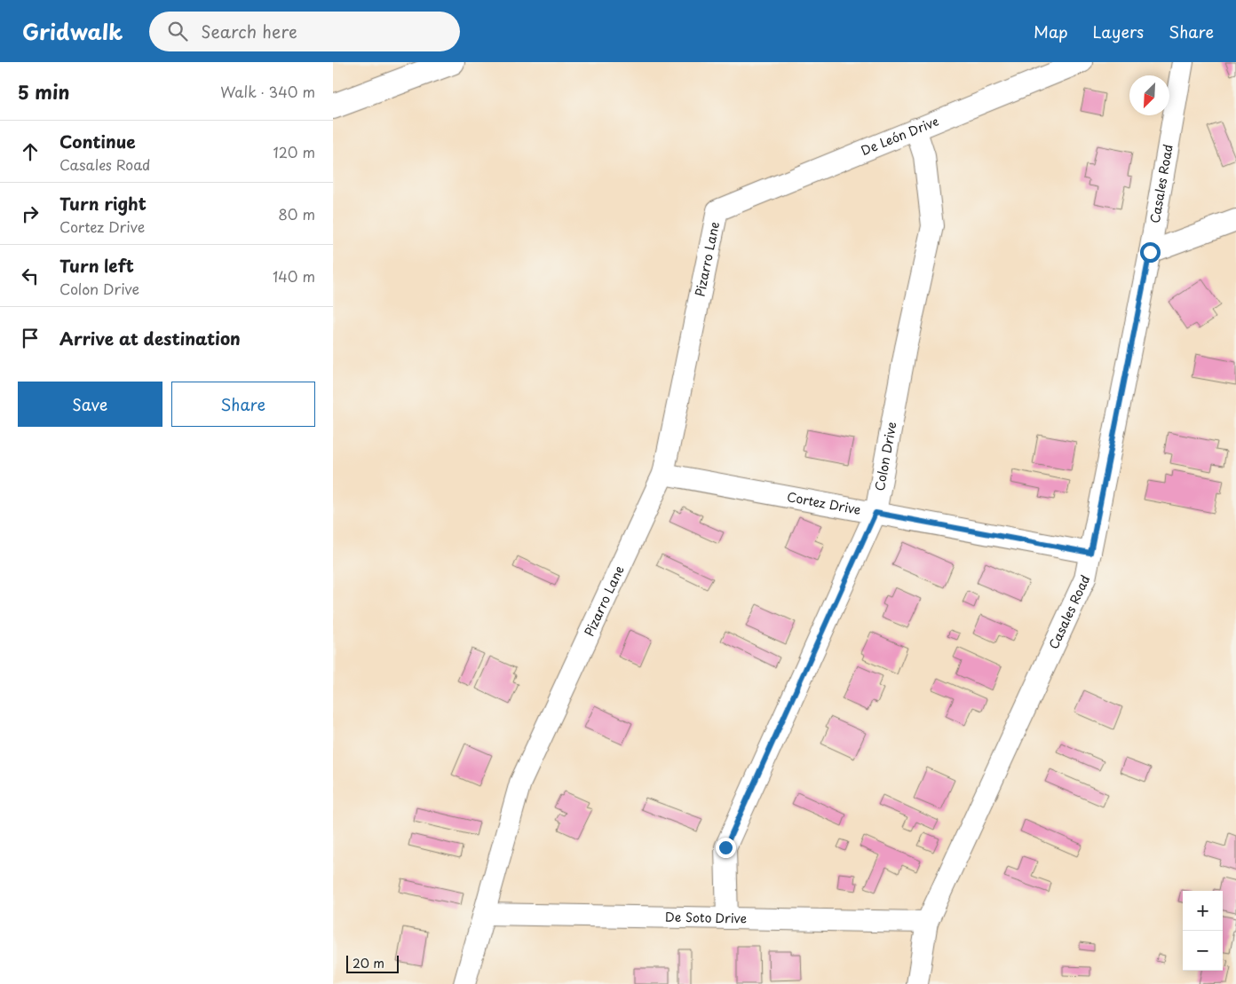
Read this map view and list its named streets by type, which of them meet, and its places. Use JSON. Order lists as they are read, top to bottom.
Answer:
{
  "streets": {
    "street": [
      "De León Drive",
      "Casales Road",
      "Pizarro Lane",
      "Colon Drive",
      "Cortez Drive",
      "De Soto Drive"
    ]
  },
  "crossings": [
    ["De León Drive", "Pizarro Lane"],
    ["De León Drive", "Colon Drive"],
    ["Casales Road", "Cortez Drive"],
    ["Casales Road", "De Soto Drive"],
    ["Pizarro Lane", "Cortez Drive"],
    ["Pizarro Lane", "De Soto Drive"],
    ["Colon Drive", "Cortez Drive"],
    ["Colon Drive", "De Soto Drive"]
  ],
  "scale_bar": "20 m",
  "north": "bottom left",
  "page": {
    "header": "Gridwalk",
    "search": "Search here",
    "nav": ["Map", "Layers", "Share"],
    "heading": ["5 min", "Walk · 340 m"],
    "list": [
      ["Continue", "Casales Road", "120 m"],
      ["Turn right", "Cortez Drive", "80 m"],
      ["Turn left", "Colon Drive", "140 m"],
      "Arrive at destination"
    ],
    "buttons": ["Save", "Share"],
    "map_buttons": ["+", "−"],
    "scale": "20 m"
  }
}
